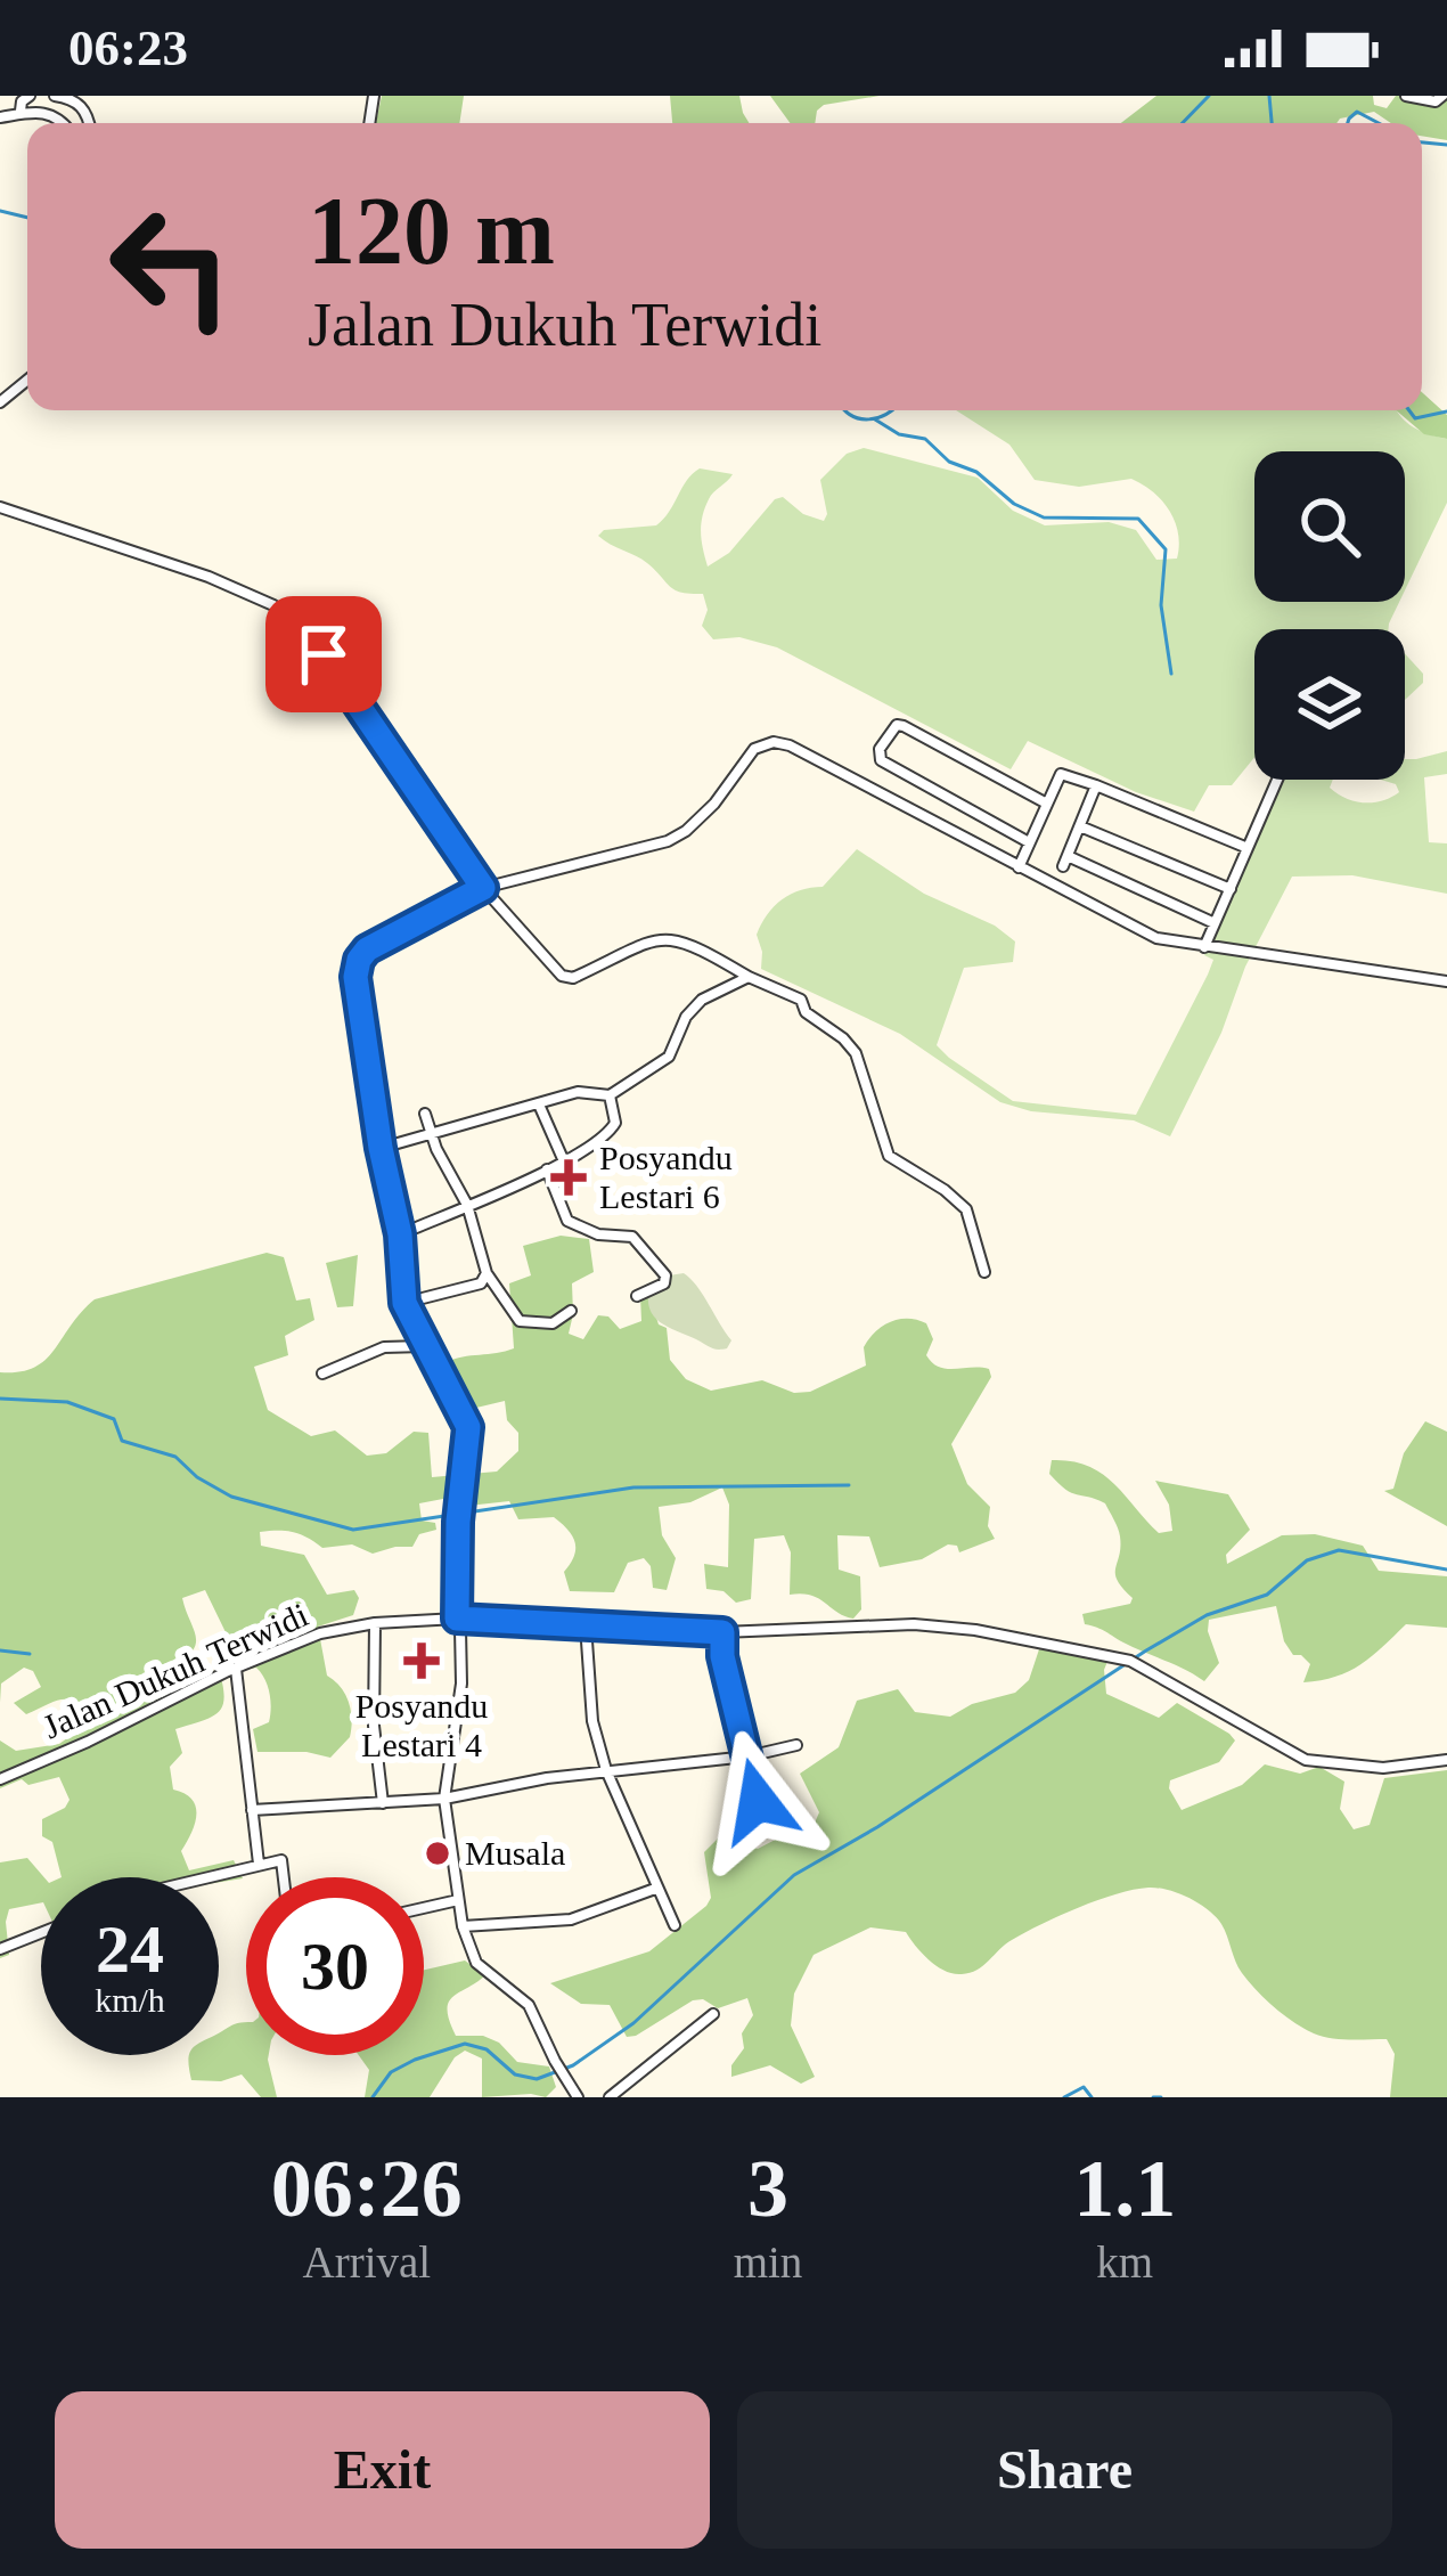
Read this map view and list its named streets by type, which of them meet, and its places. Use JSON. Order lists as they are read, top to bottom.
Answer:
{
  "streets": {
    "street": ["Jalan Dukuh Terwidi"]
  },
  "places": {
    "health": ["Posyandu Lestari 6", "Posyandu Lestari 4"],
    "other": ["Musala"]
  },
  "page": {
    "status": "06:23",
    "turn": ["120 m", "Jalan Dukuh Terwidi"],
    "speed": "24 km/h",
    "limit": "30",
    "eta": [
      "06:26",
      "Arrival",
      "3",
      "min",
      "1.1",
      "km"
    ],
    "buttons": ["Exit", "Share"]
  }
}
